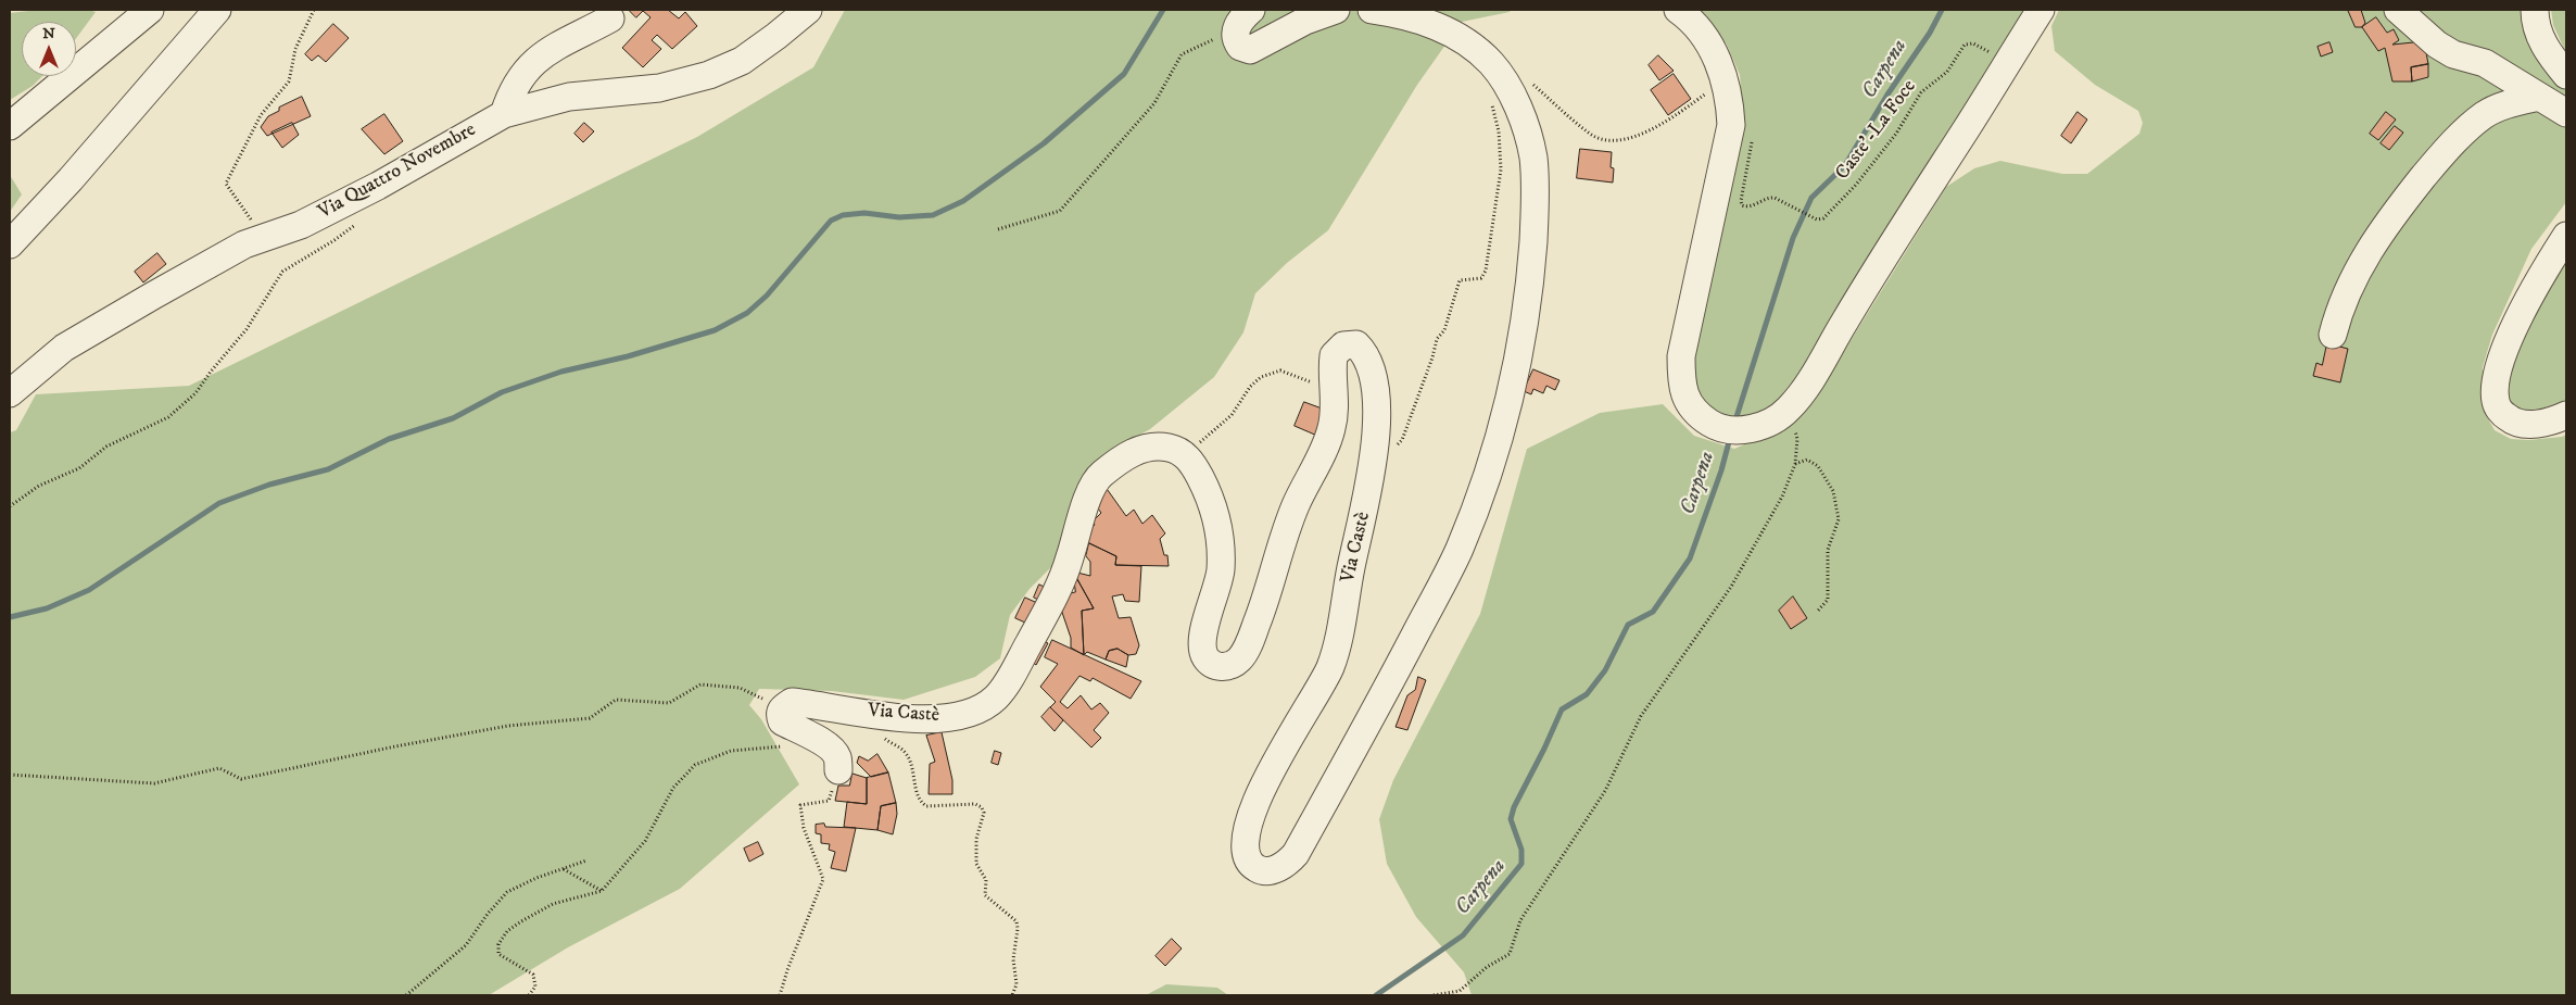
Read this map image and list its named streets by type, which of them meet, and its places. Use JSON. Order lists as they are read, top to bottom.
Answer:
{
  "streets": {
    "street": ["Via Quattro Novembre", "Via Castè"],
    "path": ["Caste'-La Foce"]
  },
  "water": ["Carpena"],
  "north": "top"
}
